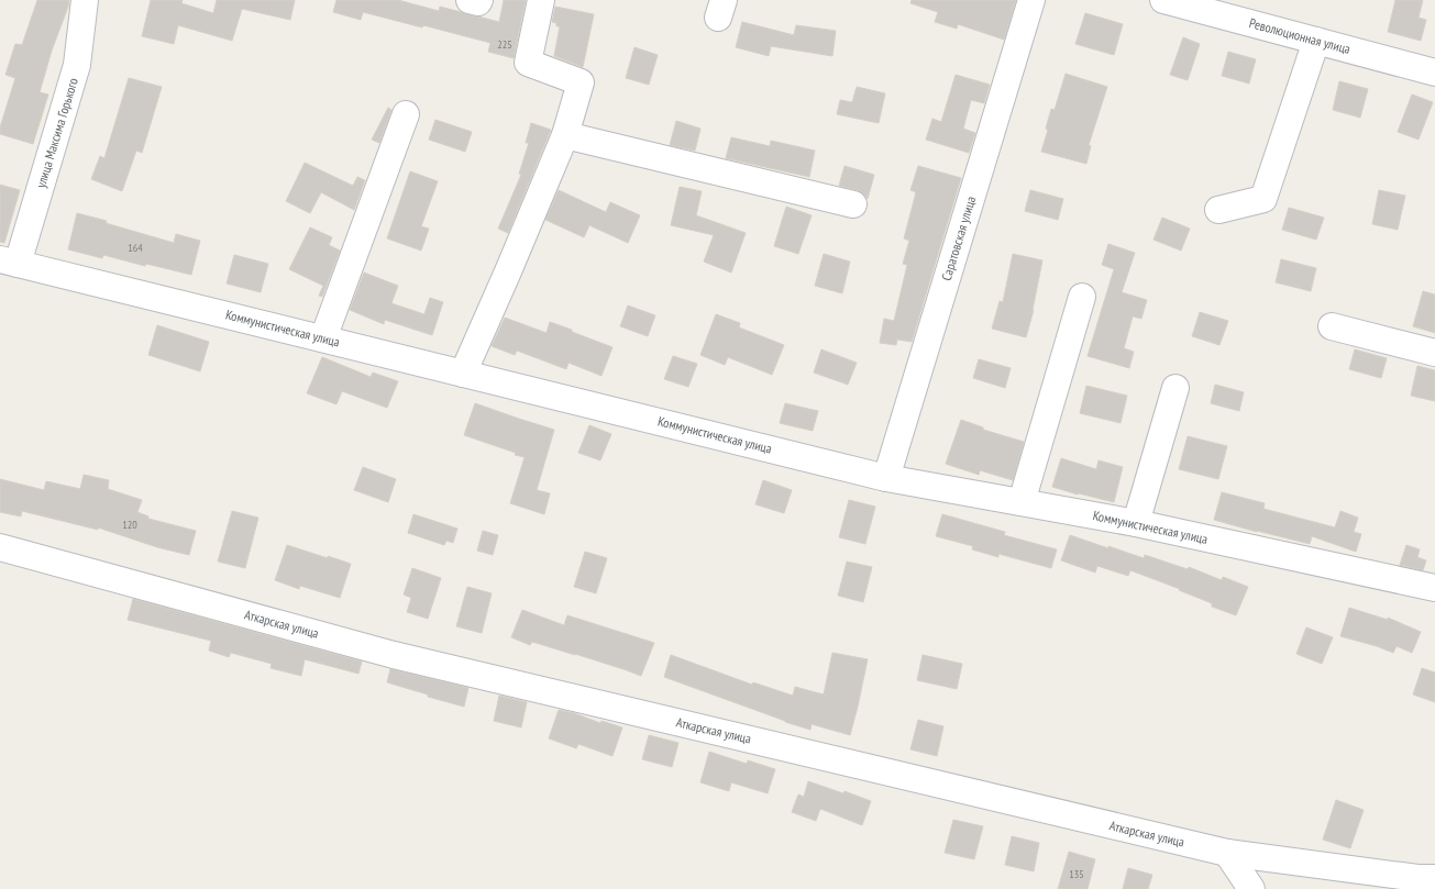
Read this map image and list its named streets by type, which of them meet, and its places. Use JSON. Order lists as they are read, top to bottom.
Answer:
{
  "streets": {
    "street": [
      "Революционная улица",
      "улица Максима Горького",
      "Саратовская улица",
      "Коммунистическая улица",
      "Аткарская улица"
    ]
  },
  "crossings": [
    ["улица Максима Горького", "Коммунистическая улица"],
    ["Саратовская улица", "Коммунистическая улица"]
  ],
  "house_numbers": [
    "225",
    "164",
    "120",
    "135"
  ]
}
